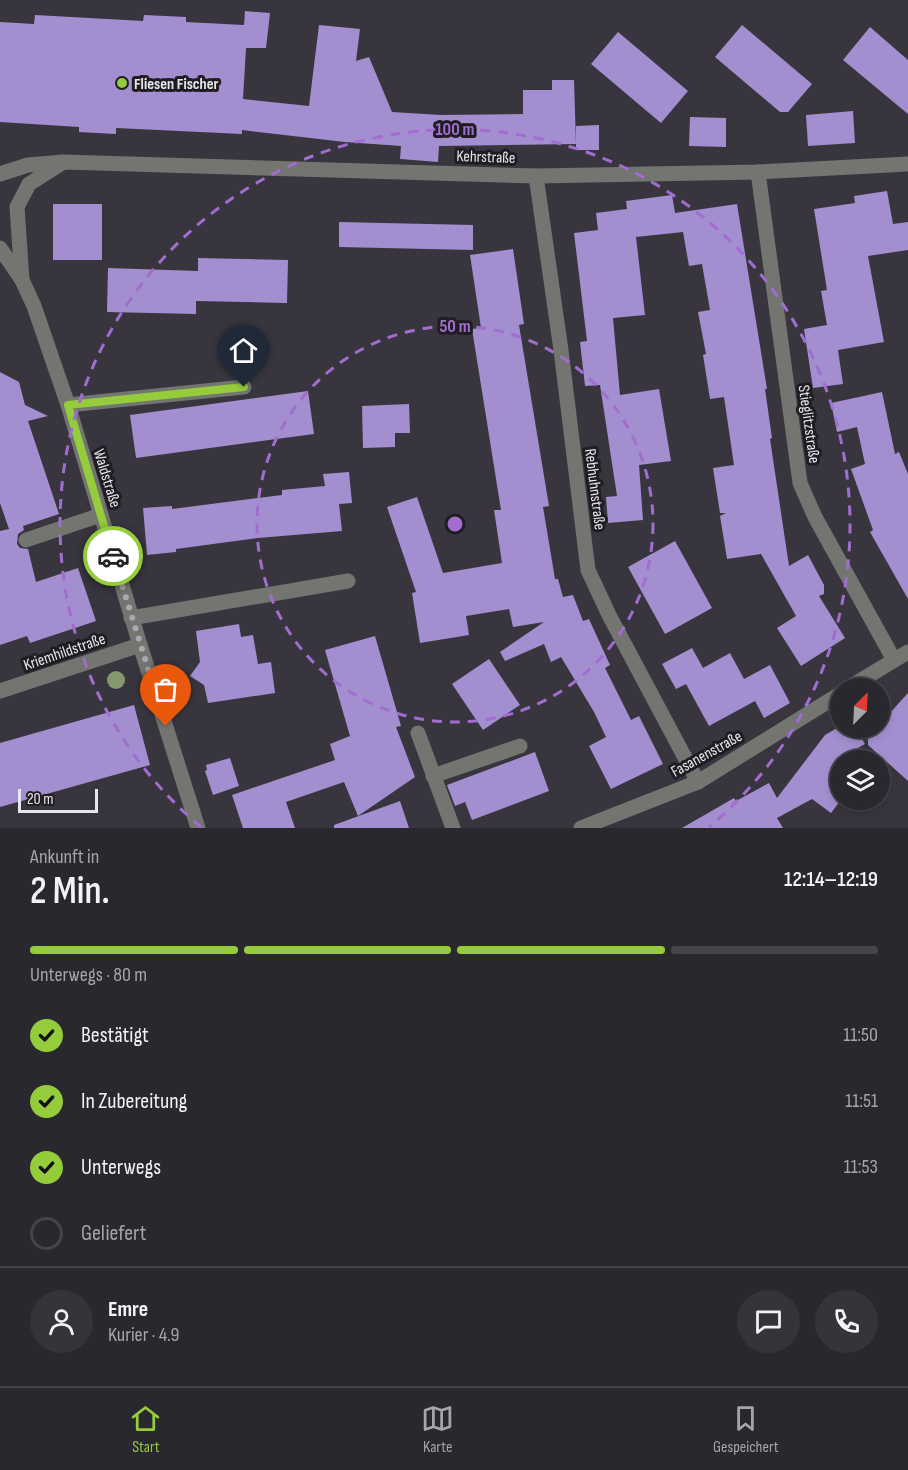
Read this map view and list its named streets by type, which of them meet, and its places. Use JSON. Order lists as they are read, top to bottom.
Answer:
{
  "streets": {
    "street": [
      "Kehrstraße",
      "Stieglitzstraße",
      "Waldstraße",
      "Rebhuhnstraße",
      "Kriemhildstraße",
      "Fasanenstraße"
    ]
  },
  "crossings": [
    ["Kehrstraße", "Stieglitzstraße"],
    ["Kehrstraße", "Rebhuhnstraße"],
    ["Waldstraße", "Kriemhildstraße"],
    ["Rebhuhnstraße", "Fasanenstraße"]
  ],
  "places": ["Fliesen Fischer"],
  "scale_bar": "20 m",
  "north": "top right",
  "page": {
    "scale": "20 m",
    "heading": ["2 Min.", "Ankunft in", "12:14–12:19"],
    "panel": ["Emre", "Kurier · 4.9"],
    "bar": "Unterwegs · 80 m",
    "list": [
      ["Bestätigt", "11:50"],
      ["In Zubereitung", "11:51"],
      ["Unterwegs", "11:53"],
      "Geliefert"
    ],
    "tabs": ["Start", "Karte", "Gespeichert"]
  },
  "rings": ["100 m", "50 m"]
}
